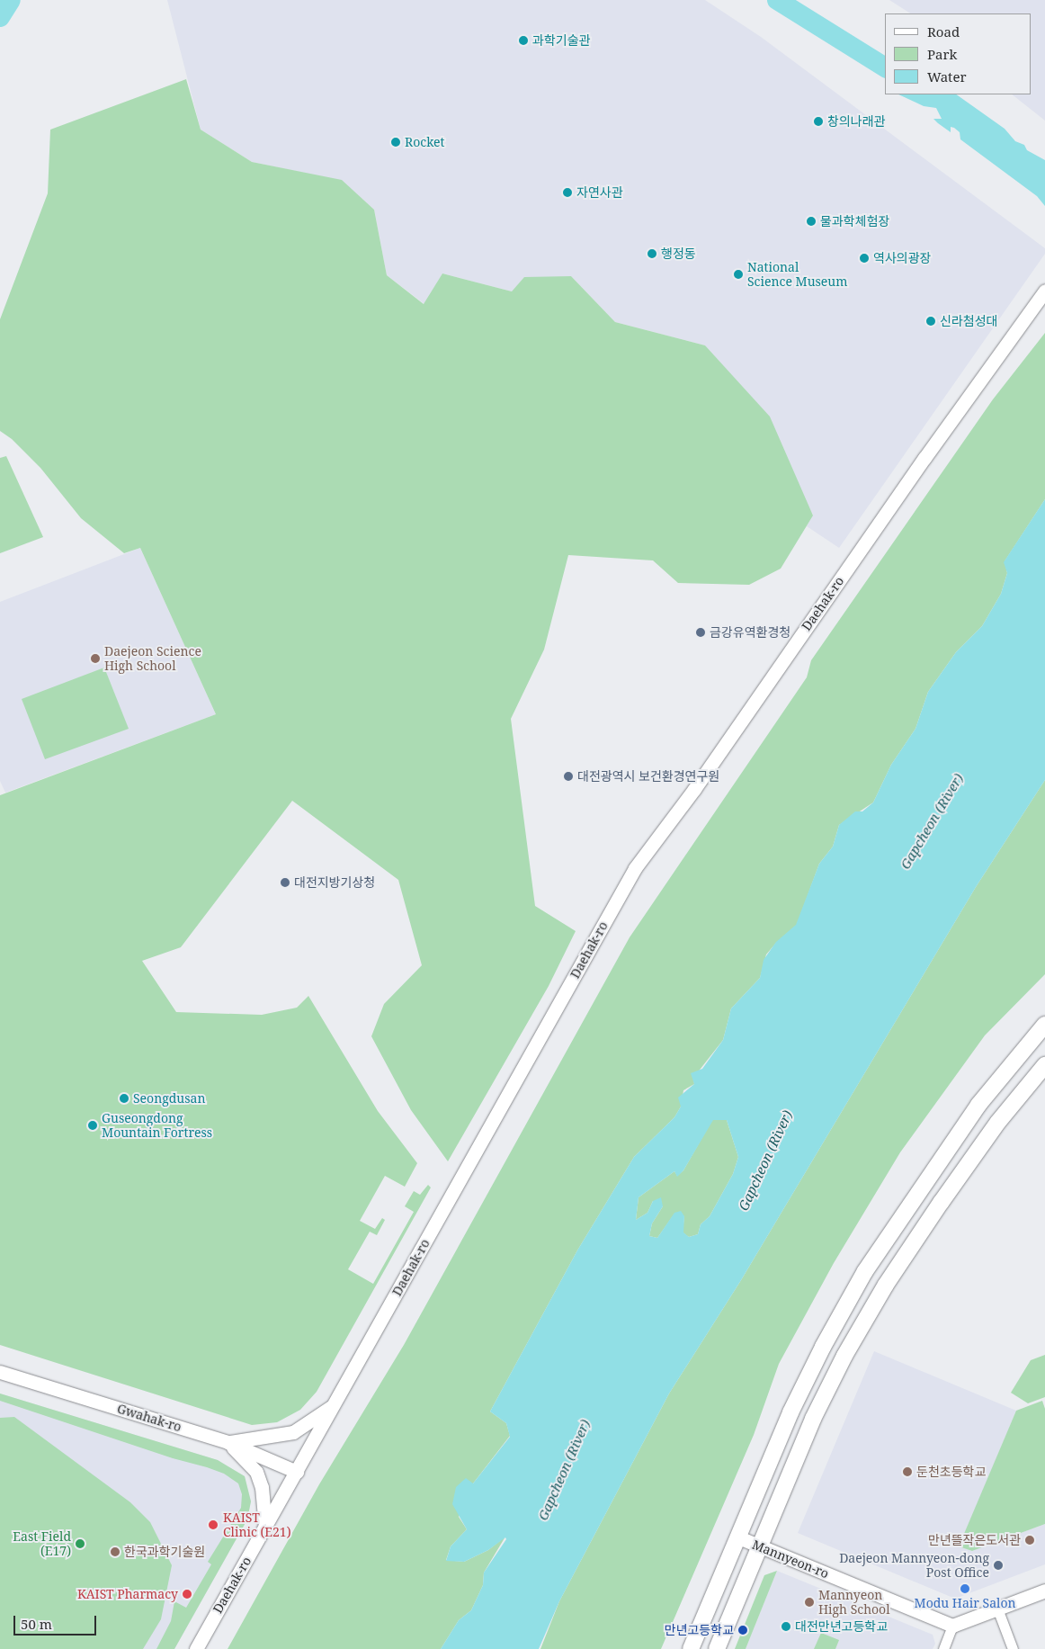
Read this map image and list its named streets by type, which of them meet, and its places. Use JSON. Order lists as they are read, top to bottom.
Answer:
{
  "streets": {
    "main road": ["Daehak-ro", "Gwahak-ro", "Mannyeon-ro"]
  },
  "crossings": [
    ["Daehak-ro", "Gwahak-ro"]
  ],
  "water": ["Gapcheon (River)"],
  "places": [
    "과학기술관",
    "창의나래관",
    "Rocket",
    "자연사관",
    "물과학체험장",
    "행정동",
    "역사의광장",
    "National Science Museum",
    "신라첨성대",
    "금강유역환경청",
    "Daejeon Science High School",
    "대전광역시 보건환경연구원",
    "대전지방기상청",
    "Seongdusan",
    "Guseongdong Mountain Fortress",
    "둔천초등학교",
    "KAIST Clinic (E21)",
    "만년뜰작은도서관",
    "East Field (E17)",
    "한국과학기술원",
    "Daejeon Mannyeon-dong Post Office",
    "Modu Hair Salon",
    "KAIST Pharmacy",
    "Mannyeon High School",
    "대전만년고등학교",
    "만년고등학교"
  ],
  "legend": ["Road", "Park", "Water"],
  "scale_bar": "50 m"
}
